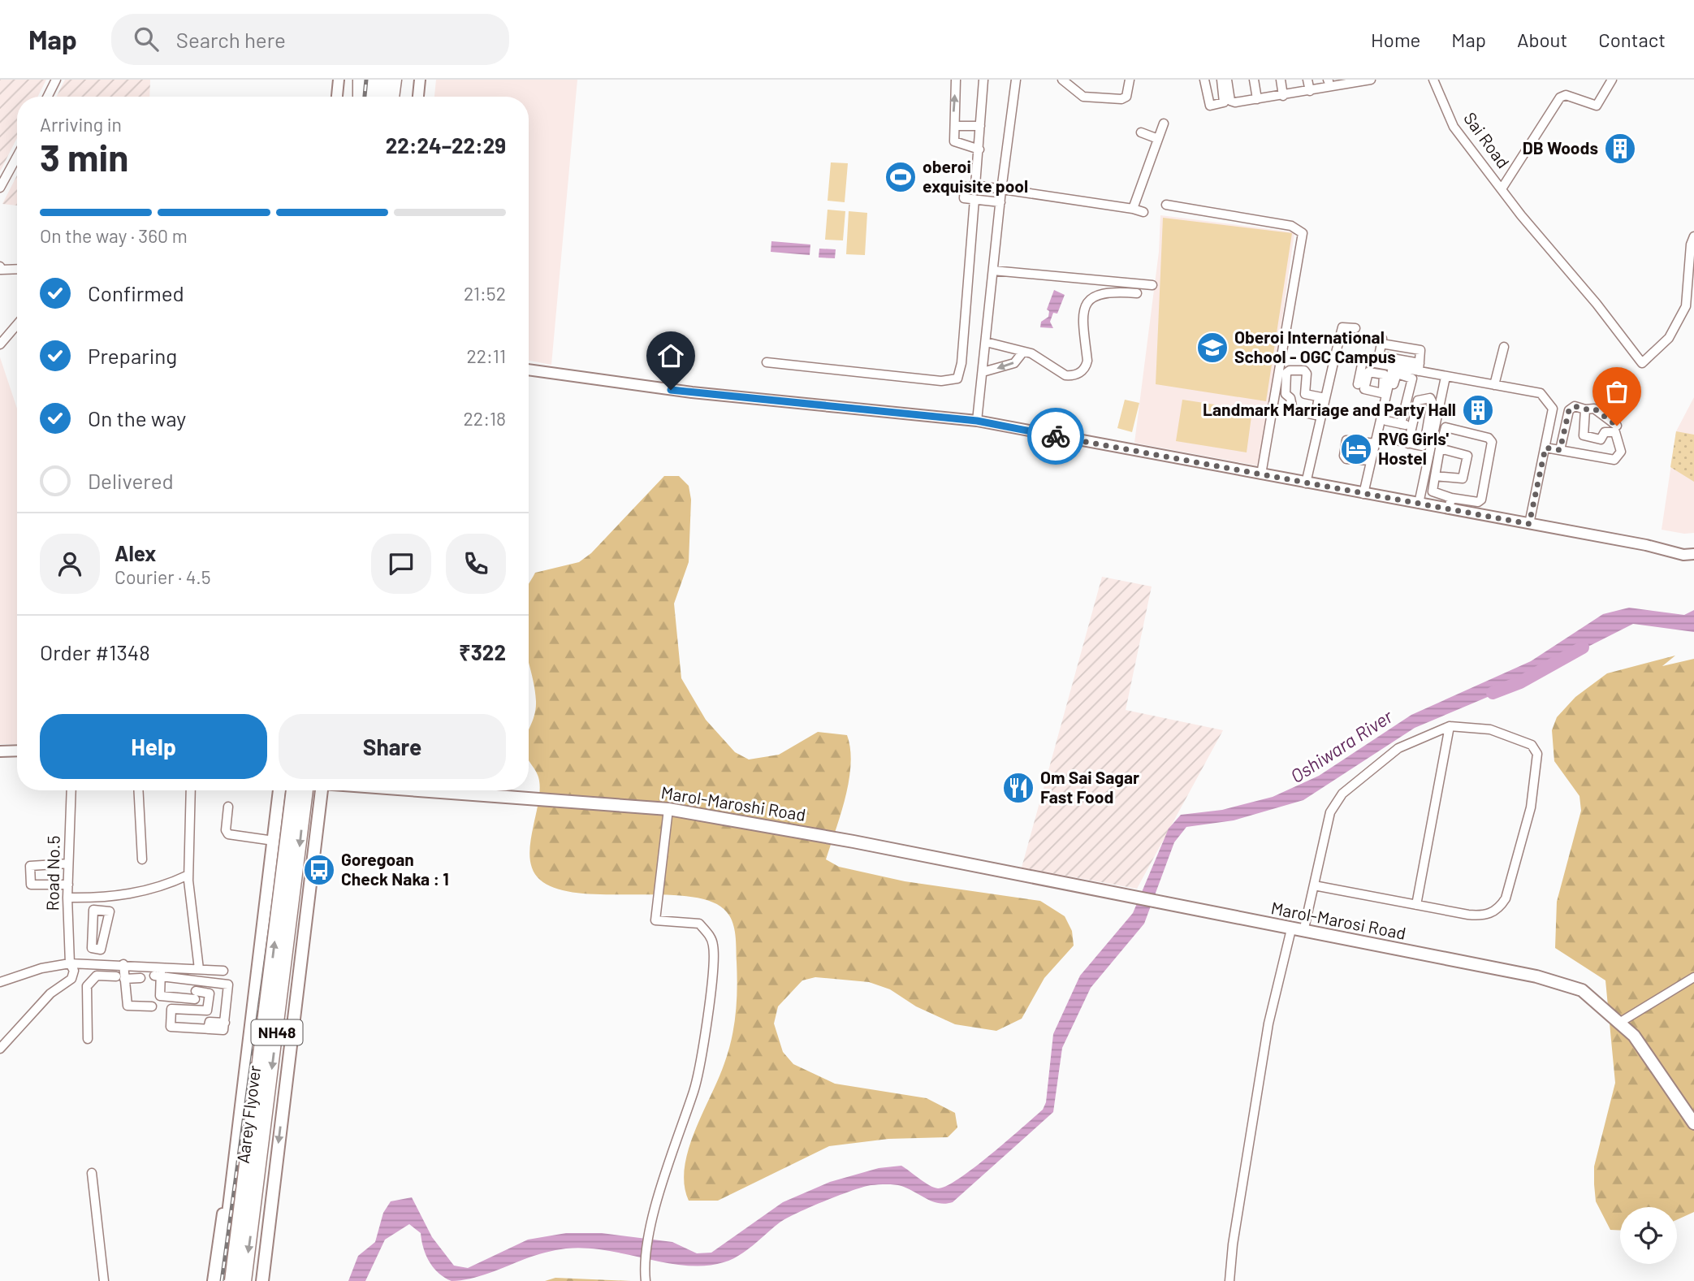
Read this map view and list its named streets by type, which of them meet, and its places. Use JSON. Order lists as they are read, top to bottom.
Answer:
{
  "streets": {
    "highway": ["NH48", "Aarey Flyover"],
    "main road": ["Marol-Maroshi Road", "Marol-Marosi Road"],
    "street": ["Sai Road", "Road No.5"]
  },
  "crossings": [
    ["Marol-Maroshi Road", "Marol-Marosi Road"]
  ],
  "water": ["Oshiwara River"],
  "places": {
    "building": ["DB Woods", "Landmark Marriage and Party Hall"],
    "sports": ["oberoi exquisite pool"],
    "school or university": ["Oberoi International School - OGC Campus"],
    "hotel": ["RVG Girls' Hostel"],
    "restaurant": ["Om Sai Sagar Fast Food"],
    "bus stop": ["Goregoan Check Naka : 1"]
  },
  "page": {
    "header": "Map",
    "search": "Search here",
    "nav": [
      "Home",
      "Map",
      "About",
      "Contact"
    ],
    "heading": ["3 min", "Arriving in", "22:24–22:29"],
    "panel": [
      "Alex",
      "Courier · 4.5",
      "Order #1348",
      "₹322"
    ],
    "bar": "On the way · 360 m",
    "list": [
      ["Confirmed", "21:52"],
      ["Preparing", "22:11"],
      ["On the way", "22:18"],
      "Delivered"
    ],
    "buttons": ["Help", "Share"]
  }
}
